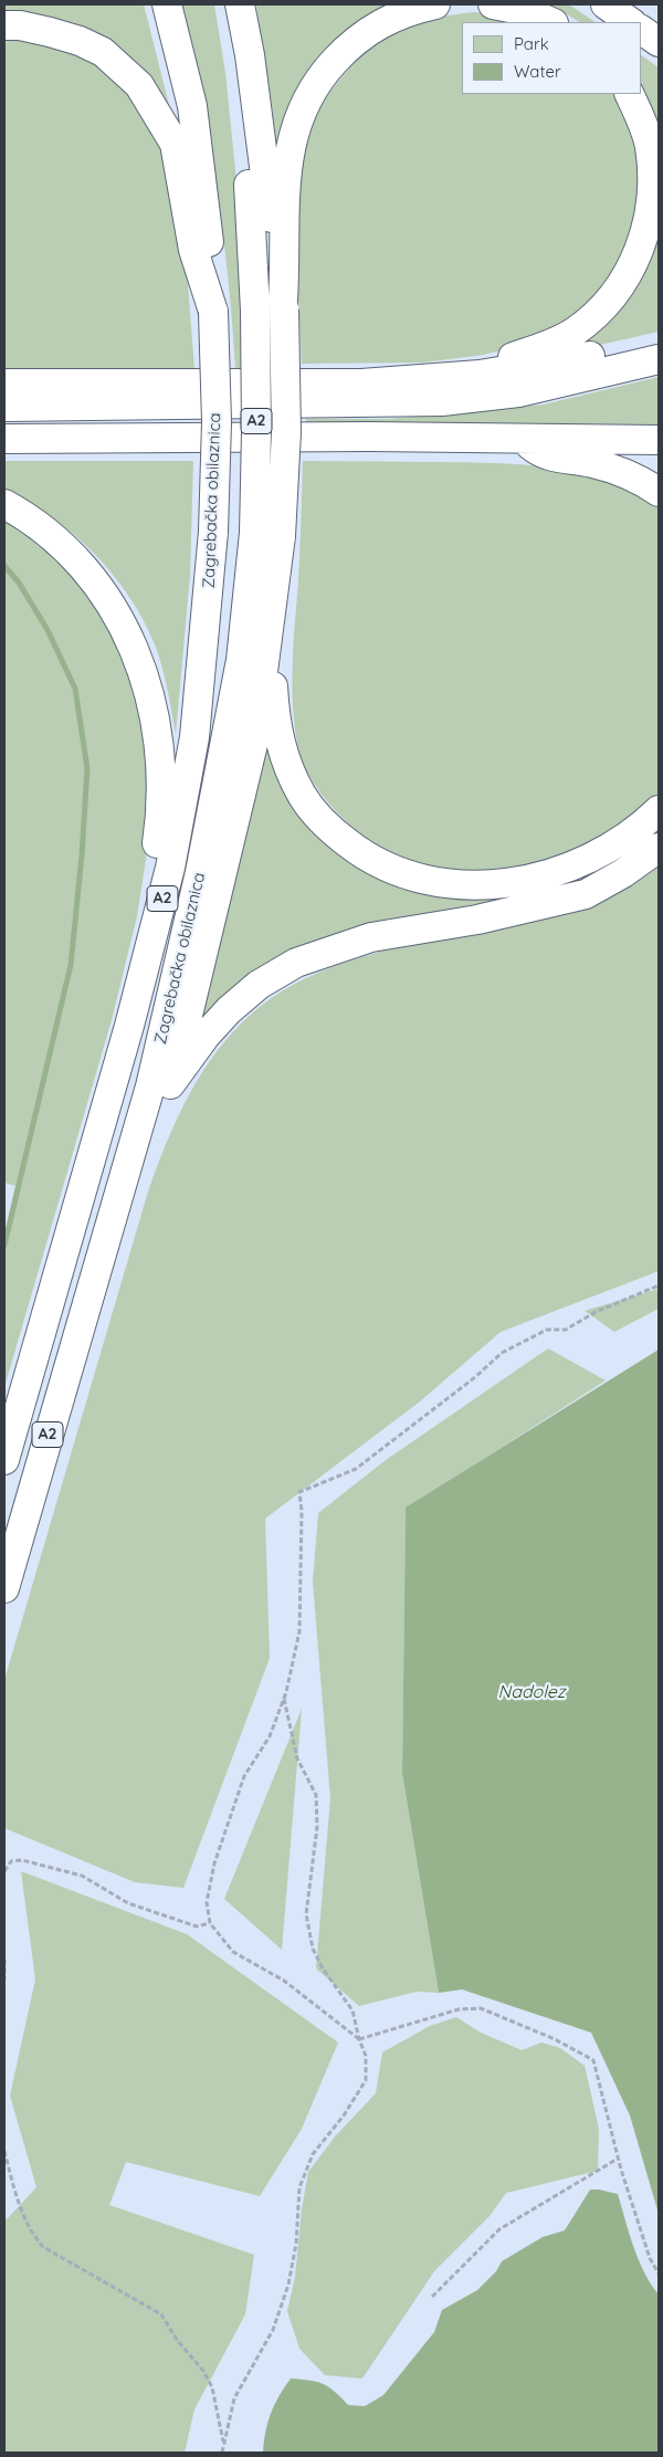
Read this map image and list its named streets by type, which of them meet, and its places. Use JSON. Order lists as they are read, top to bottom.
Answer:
{
  "streets": {
    "highway": ["A2", "Zagrebačka obilaznica"]
  },
  "water": ["Nadolez"],
  "legend": ["Park", "Water"]
}
